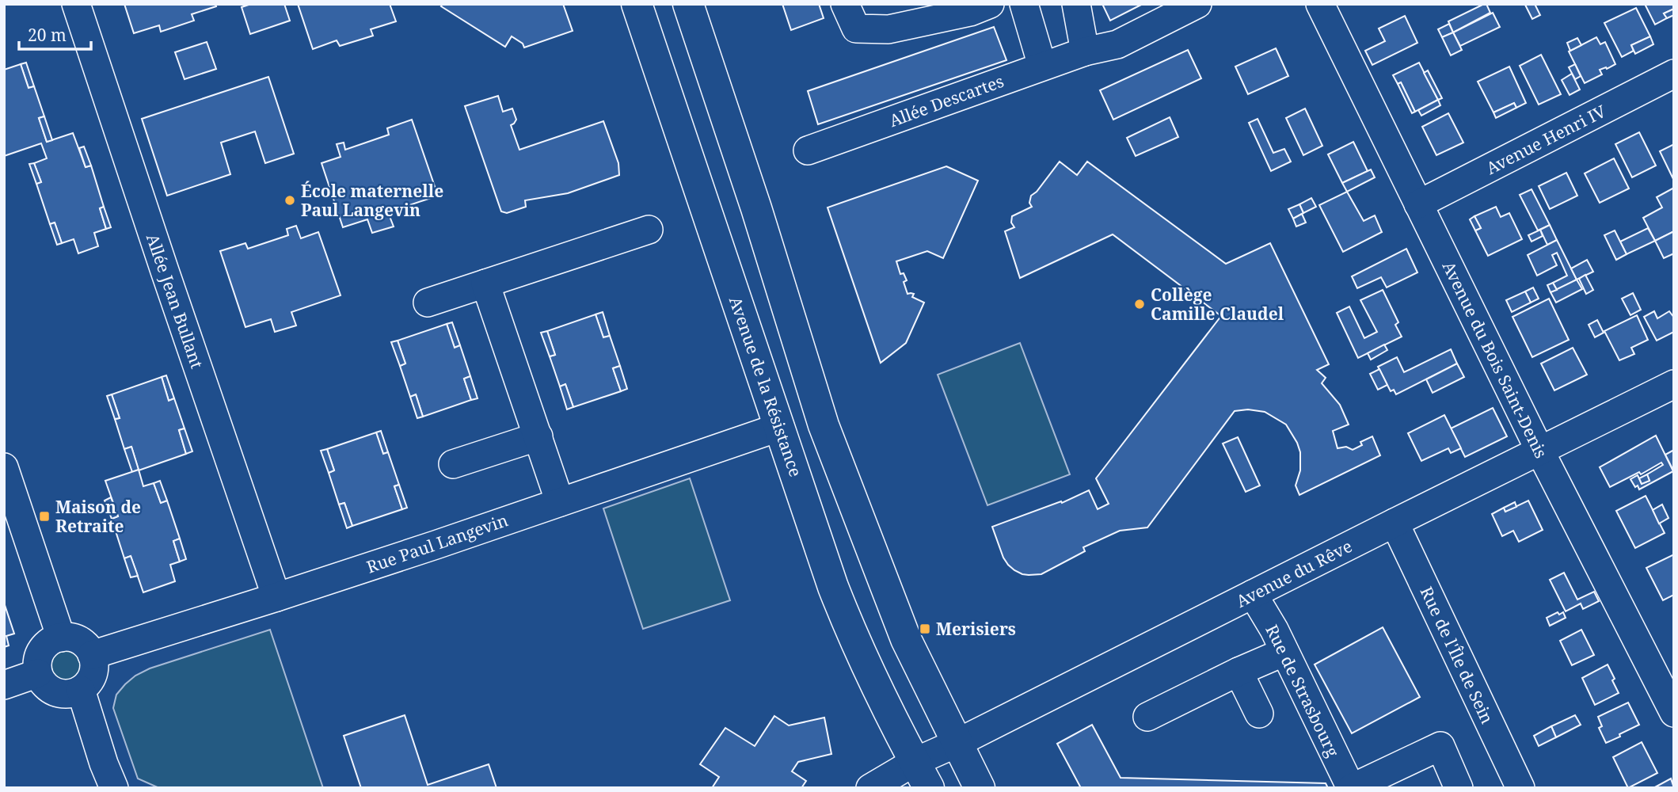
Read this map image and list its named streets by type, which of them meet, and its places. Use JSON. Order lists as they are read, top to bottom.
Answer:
{
  "streets": {
    "main road": ["Avenue de la Résistance"],
    "street": [
      "Allée Descartes",
      "Avenue Henri IV",
      "Allée Jean Bullant",
      "Avenue du Bois Saint-Denis",
      "Rue Paul Langevin",
      "Avenue du Rêve",
      "Rue de l'Île de Sein",
      "Rue de Strasbourg"
    ]
  },
  "crossings": [
    ["Avenue Henri IV", "Avenue du Bois Saint-Denis"],
    ["Allée Jean Bullant", "Rue Paul Langevin"],
    ["Avenue du Bois Saint-Denis", "Avenue du Rêve"],
    ["Avenue de la Résistance", "Rue Paul Langevin"],
    ["Avenue de la Résistance", "Avenue du Rêve"],
    ["Avenue du Rêve", "Rue de l'Île de Sein"],
    ["Avenue du Rêve", "Rue de Strasbourg"]
  ],
  "places": {
    "other": ["École maternelle Paul Langevin", "Collège Camille Claudel"],
    "transit": ["Maison de Retraite", "Merisiers"]
  },
  "scale_bar": "20 m"
}
